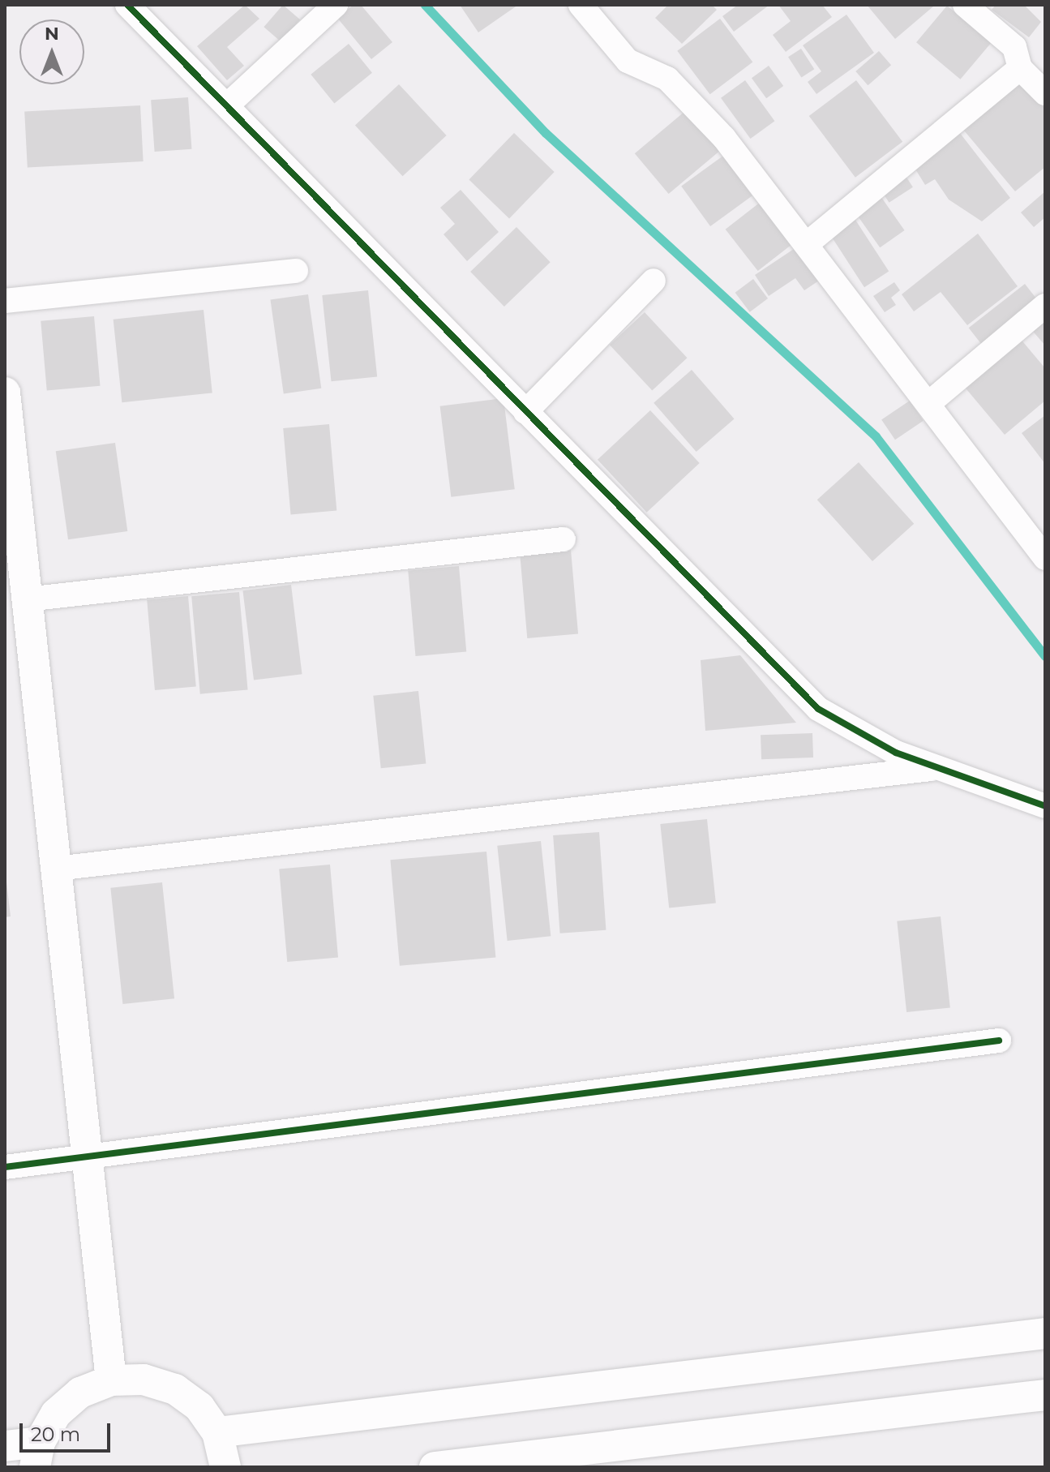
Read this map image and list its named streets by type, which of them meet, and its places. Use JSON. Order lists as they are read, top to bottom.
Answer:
{
  "scale_bar": "20 m",
  "north": "top"
}
